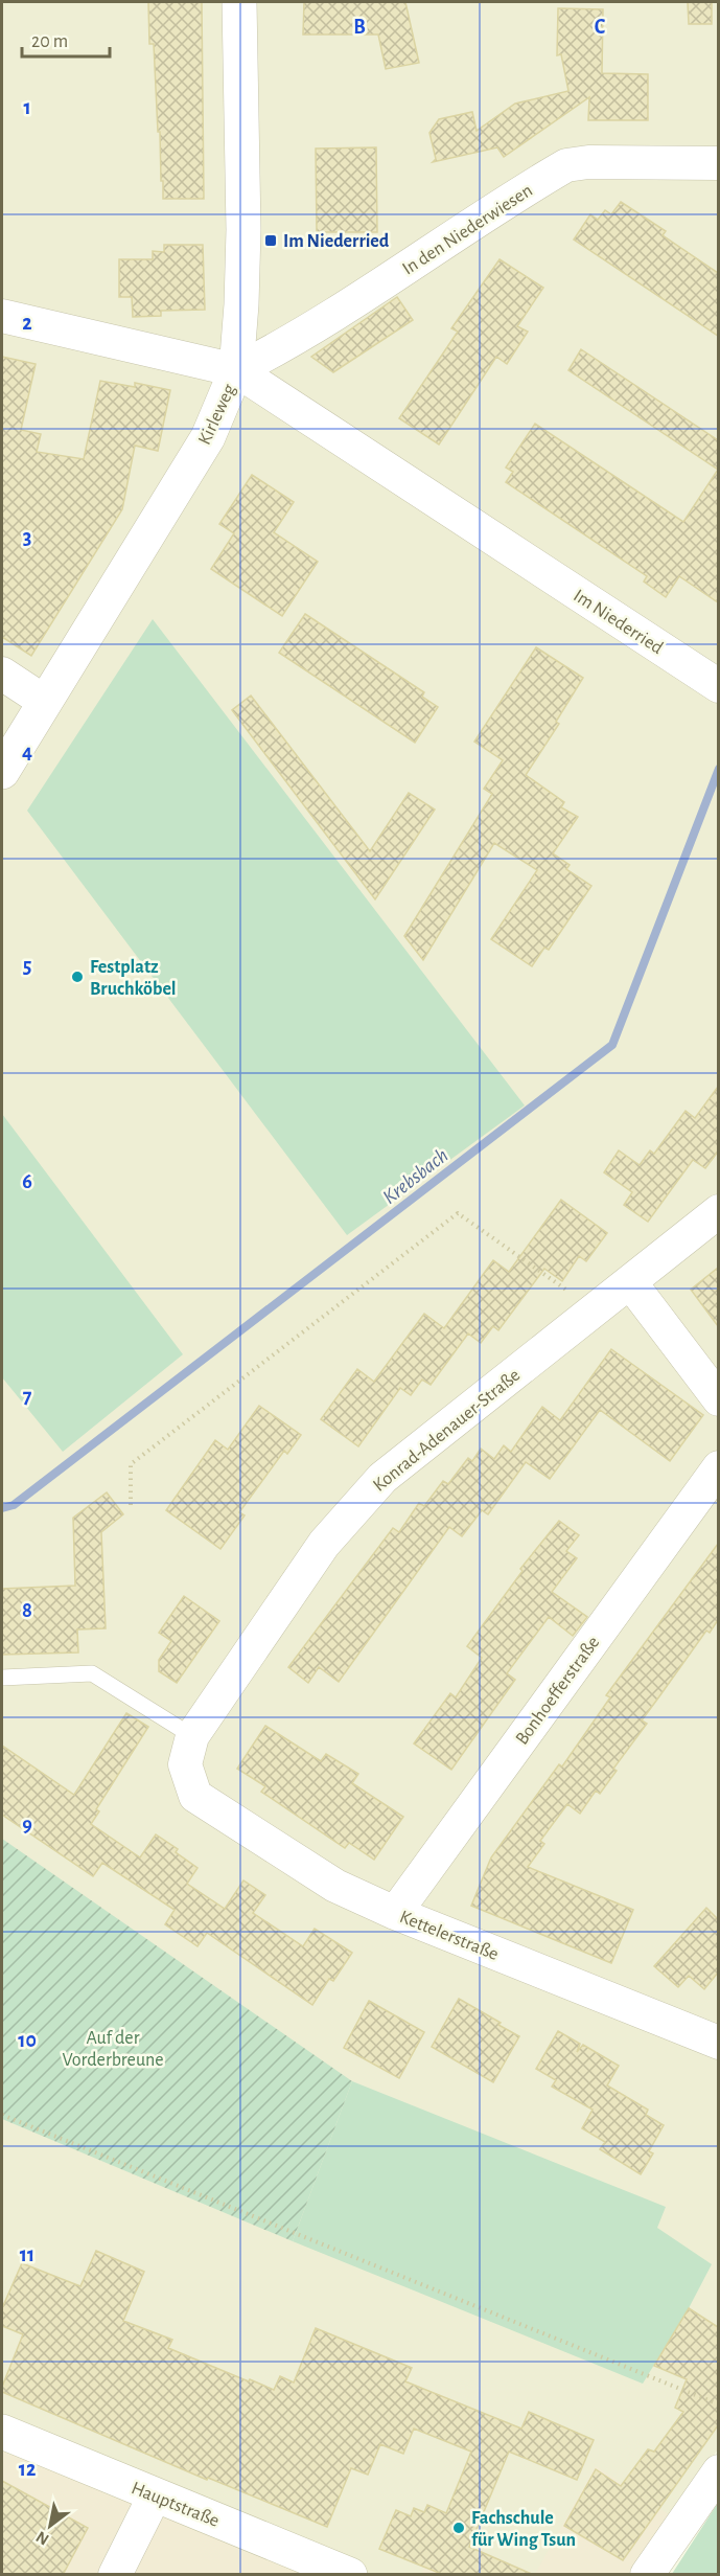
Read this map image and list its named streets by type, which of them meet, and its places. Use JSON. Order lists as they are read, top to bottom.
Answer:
{
  "streets": {
    "street": [
      "In den Niederwiesen",
      "Kirleweg",
      "Im Niederried",
      "Konrad-Adenauer-Straße",
      "Bonhoefferstraße",
      "Kettelerstraße",
      "Hauptstraße"
    ]
  },
  "crossings": [
    ["In den Niederwiesen", "Kirleweg"],
    ["In den Niederwiesen", "Im Niederried"],
    ["Kirleweg", "Im Niederried"],
    ["Konrad-Adenauer-Straße", "Kettelerstraße"],
    ["Bonhoefferstraße", "Kettelerstraße"]
  ],
  "water": ["Krebsbach"],
  "parks": ["Auf der Vorderbreune"],
  "places": {
    "transit": ["Im Niederried"],
    "other": ["Festplatz Bruchköbel", "Fachschule für Wing Tsun"]
  },
  "scale_bar": "20 m",
  "north": "bottom left",
  "grid": {
    "columns": ["B", "C"],
    "rows": [
      "1",
      "2",
      "3",
      "4",
      "5",
      "6",
      "7",
      "8",
      "9",
      "10",
      "11",
      "12"
    ]
  }
}
